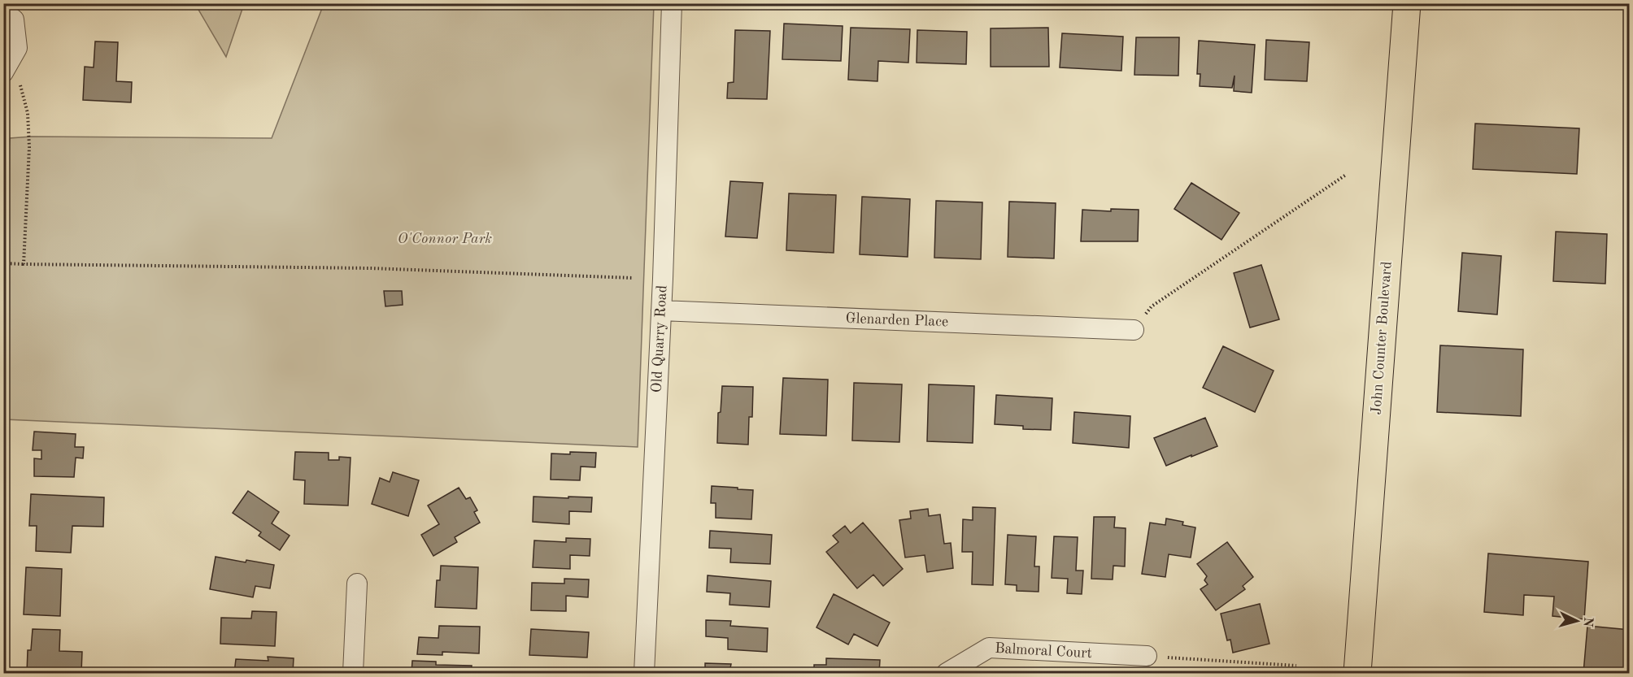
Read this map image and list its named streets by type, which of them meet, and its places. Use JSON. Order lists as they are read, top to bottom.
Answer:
{
  "streets": {
    "main road": ["John Counter Boulevard"],
    "street": ["Glenarden Place", "Old Quarry Road", "Balmoral Court"]
  },
  "crossings": [
    ["Glenarden Place", "Old Quarry Road"]
  ],
  "parks": ["O'Connor Park"],
  "north": "right"
}
